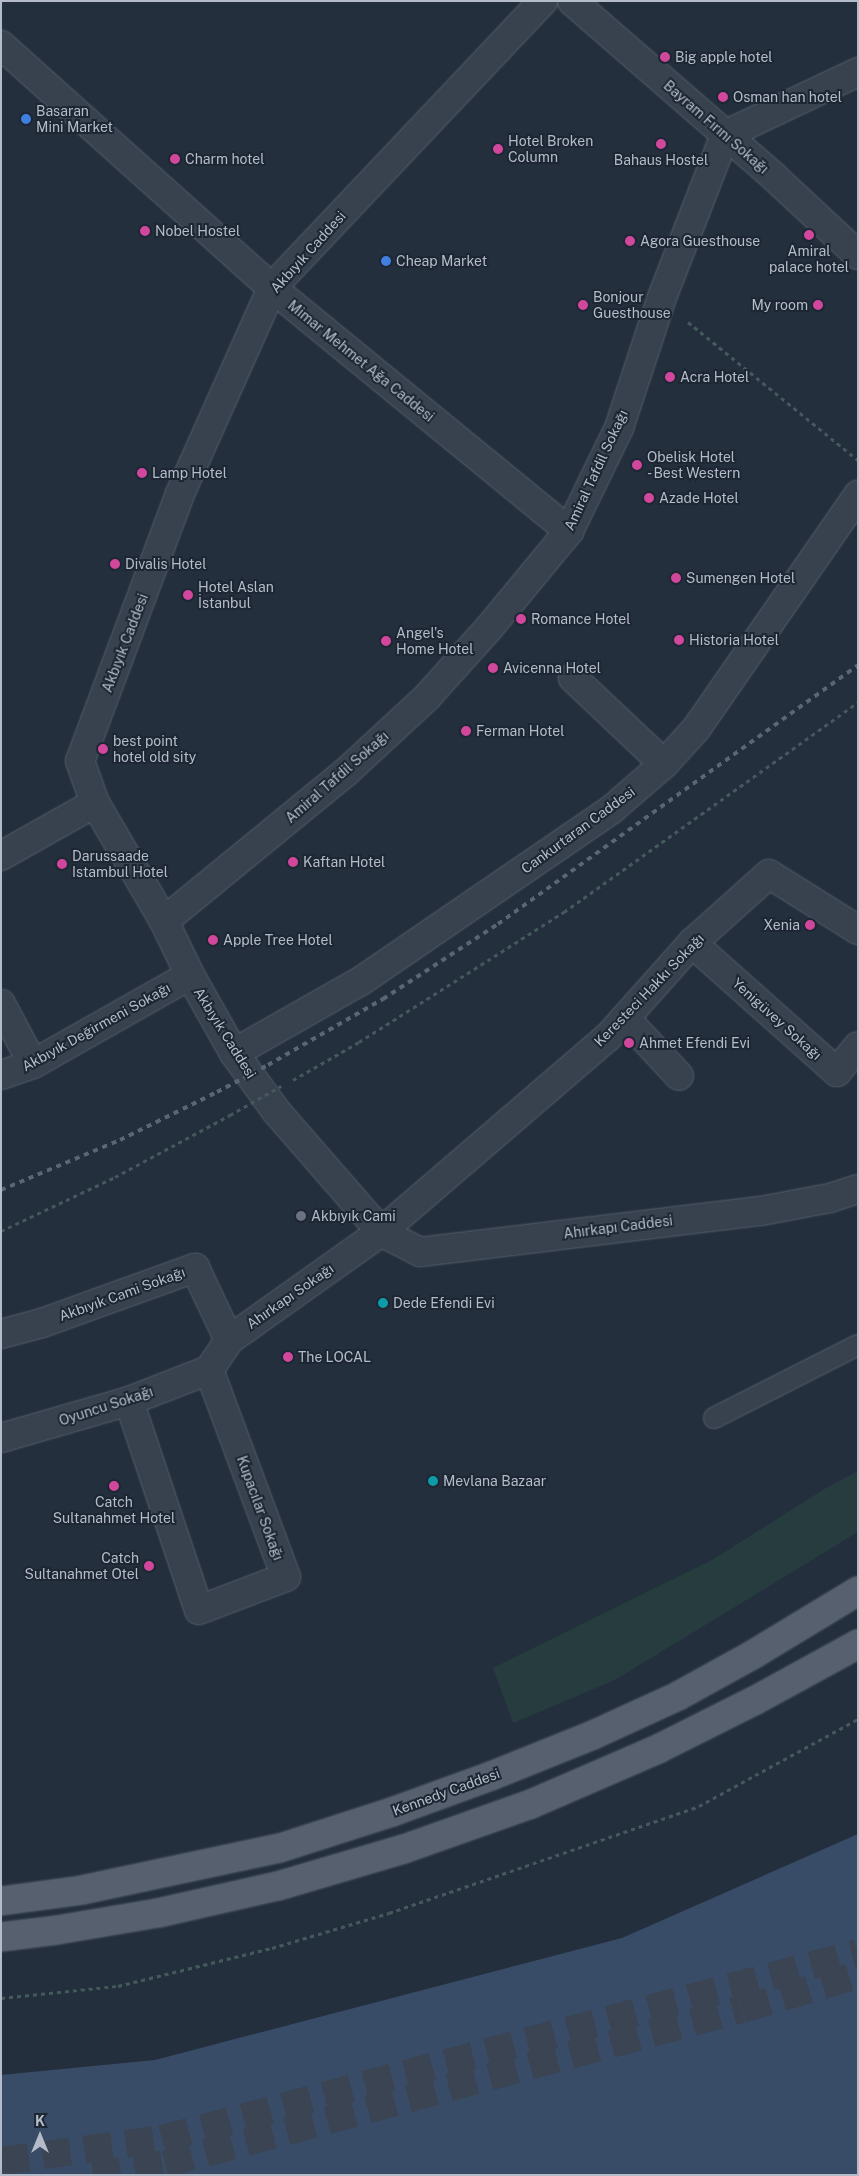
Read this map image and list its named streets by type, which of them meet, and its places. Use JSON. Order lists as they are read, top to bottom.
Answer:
{
  "streets": {
    "main road": ["Kennedy Caddesi"],
    "street": [
      "Bayram Fırını Sokağı",
      "Akbıyık Caddesi",
      "Mimar Mehmet Ağa Caddesi",
      "Amiral Tafdil Sokağı",
      "Cankurtaran Caddesi",
      "Keresteci Hakkı Sokağı",
      "Yenigüvey Sokağı",
      "Akbıyık Değirmeni Sokağı",
      "Ahırkapı Caddesi",
      "Akbıyık Cami Sokağı",
      "Ahırkapı Sokağı",
      "Oyuncu Sokağı",
      "Kupacılar Sokağı"
    ]
  },
  "crossings": [
    ["Bayram Fırını Sokağı", "Amiral Tafdil Sokağı"],
    ["Akbıyık Caddesi", "Mimar Mehmet Ağa Caddesi"],
    ["Akbıyık Caddesi", "Amiral Tafdil Sokağı"],
    ["Akbıyık Caddesi", "Cankurtaran Caddesi"],
    ["Akbıyık Caddesi", "Keresteci Hakkı Sokağı"],
    ["Akbıyık Caddesi", "Akbıyık Değirmeni Sokağı"],
    ["Akbıyık Caddesi", "Ahırkapı Caddesi"],
    ["Akbıyık Caddesi", "Ahırkapı Sokağı"],
    ["Mimar Mehmet Ağa Caddesi", "Amiral Tafdil Sokağı"],
    ["Keresteci Hakkı Sokağı", "Yenigüvey Sokağı"],
    ["Keresteci Hakkı Sokağı", "Ahırkapı Caddesi"],
    ["Keresteci Hakkı Sokağı", "Ahırkapı Sokağı"],
    ["Ahırkapı Caddesi", "Ahırkapı Sokağı"],
    ["Akbıyık Cami Sokağı", "Ahırkapı Sokağı"],
    ["Ahırkapı Sokağı", "Oyuncu Sokağı"],
    ["Ahırkapı Sokağı", "Kupacılar Sokağı"],
    ["Oyuncu Sokağı", "Kupacılar Sokağı"]
  ],
  "places": [
    "Big apple hotel",
    "Osman han hotel",
    "Basaran Mini Market",
    "Bahaus Hostel",
    "Hotel Broken Column",
    "Charm hotel",
    "Nobel Hostel",
    "Amiral palace hotel",
    "Agora Guesthouse",
    "Cheap Market",
    "Bonjour Guesthouse",
    "My room",
    "Acra Hotel",
    "Obelisk Hotel - Best Western",
    "Lamp Hotel",
    "Azade Hotel",
    "Divalis Hotel",
    "Sumengen Hotel",
    "Hotel Aslan İstanbul",
    "Romance Hotel",
    "Historia Hotel",
    "Angel's Home Hotel",
    "Avicenna Hotel",
    "Ferman Hotel",
    "best point hotel old sity",
    "Kaftan Hotel",
    "Darussaade Istambul Hotel",
    "Xenia",
    "Apple Tree Hotel",
    "Ahmet Efendi Evi",
    "Akbıyık Cami",
    "Dede Efendi Evi",
    "The LOCAL",
    "Mevlana Bazaar",
    "Catch Sultanahmet Hotel",
    "Catch Sultanahmet Otel"
  ],
  "north": "top"
}
